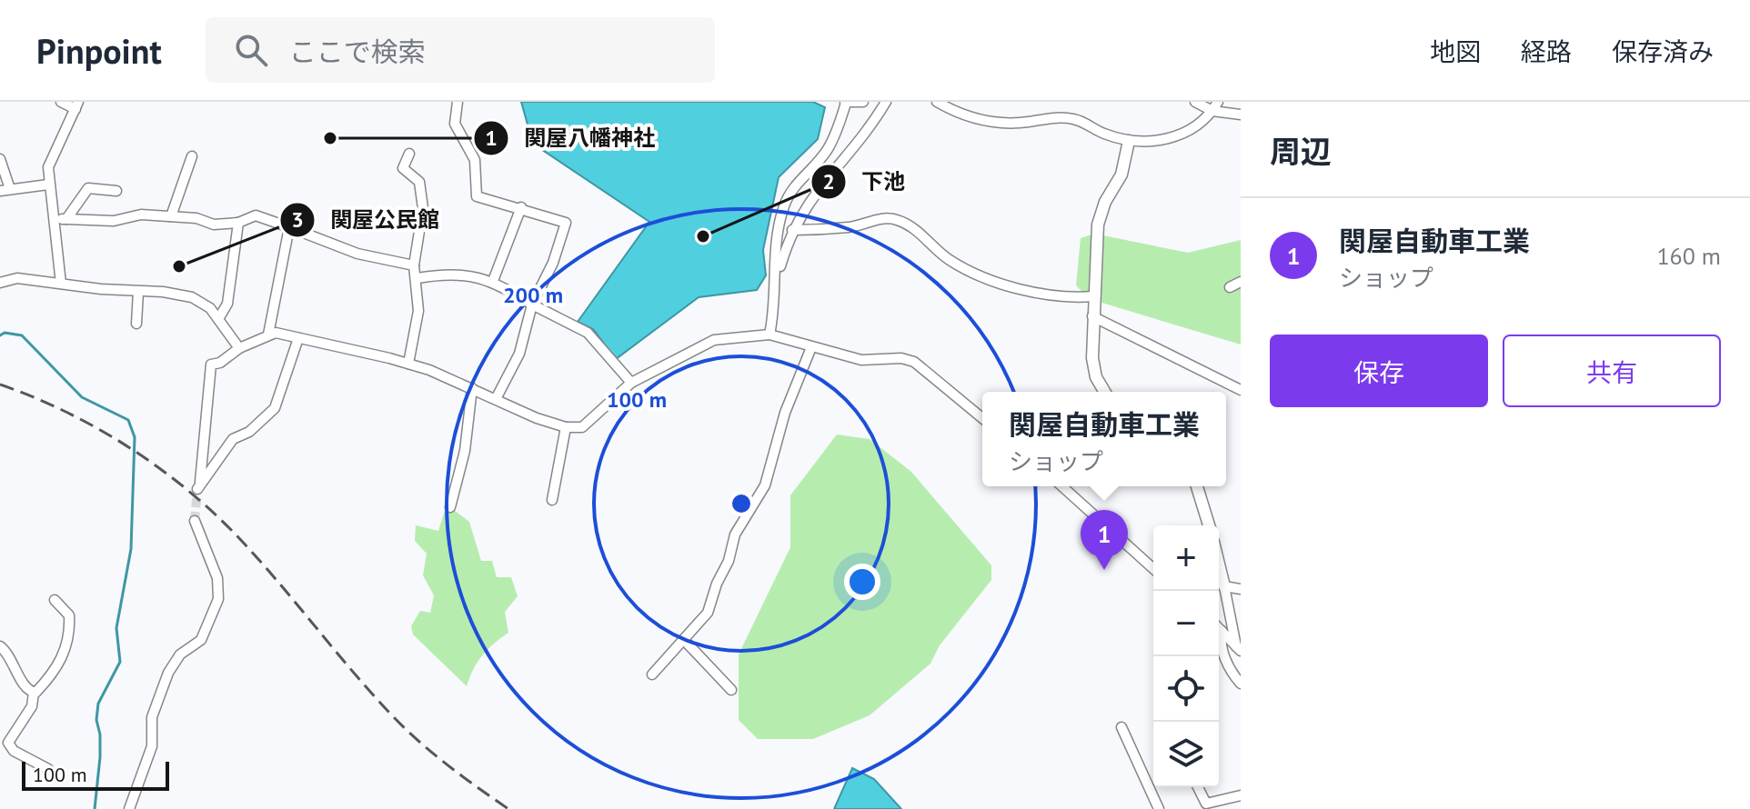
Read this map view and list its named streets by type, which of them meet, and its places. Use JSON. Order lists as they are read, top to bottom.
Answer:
{
  "places": ["関屋八幡神社", "下池", "関屋公民館"],
  "scale_bar": "100 m",
  "page": {
    "header": "Pinpoint",
    "search": "ここで検索",
    "nav": ["地図", "経路", "保存済み"],
    "heading": "周辺",
    "list": [
      {
        "mark": "1",
        "name": "関屋自動車工業",
        "note": "ショップ",
        "value": "160 m"
      }
    ],
    "buttons": ["保存", "共有"],
    "popup": ["関屋自動車工業", "ショップ"],
    "pins": "1",
    "map_buttons": ["+", "−"],
    "scale": "100 m"
  },
  "rings": ["200 m", "100 m"]
}
